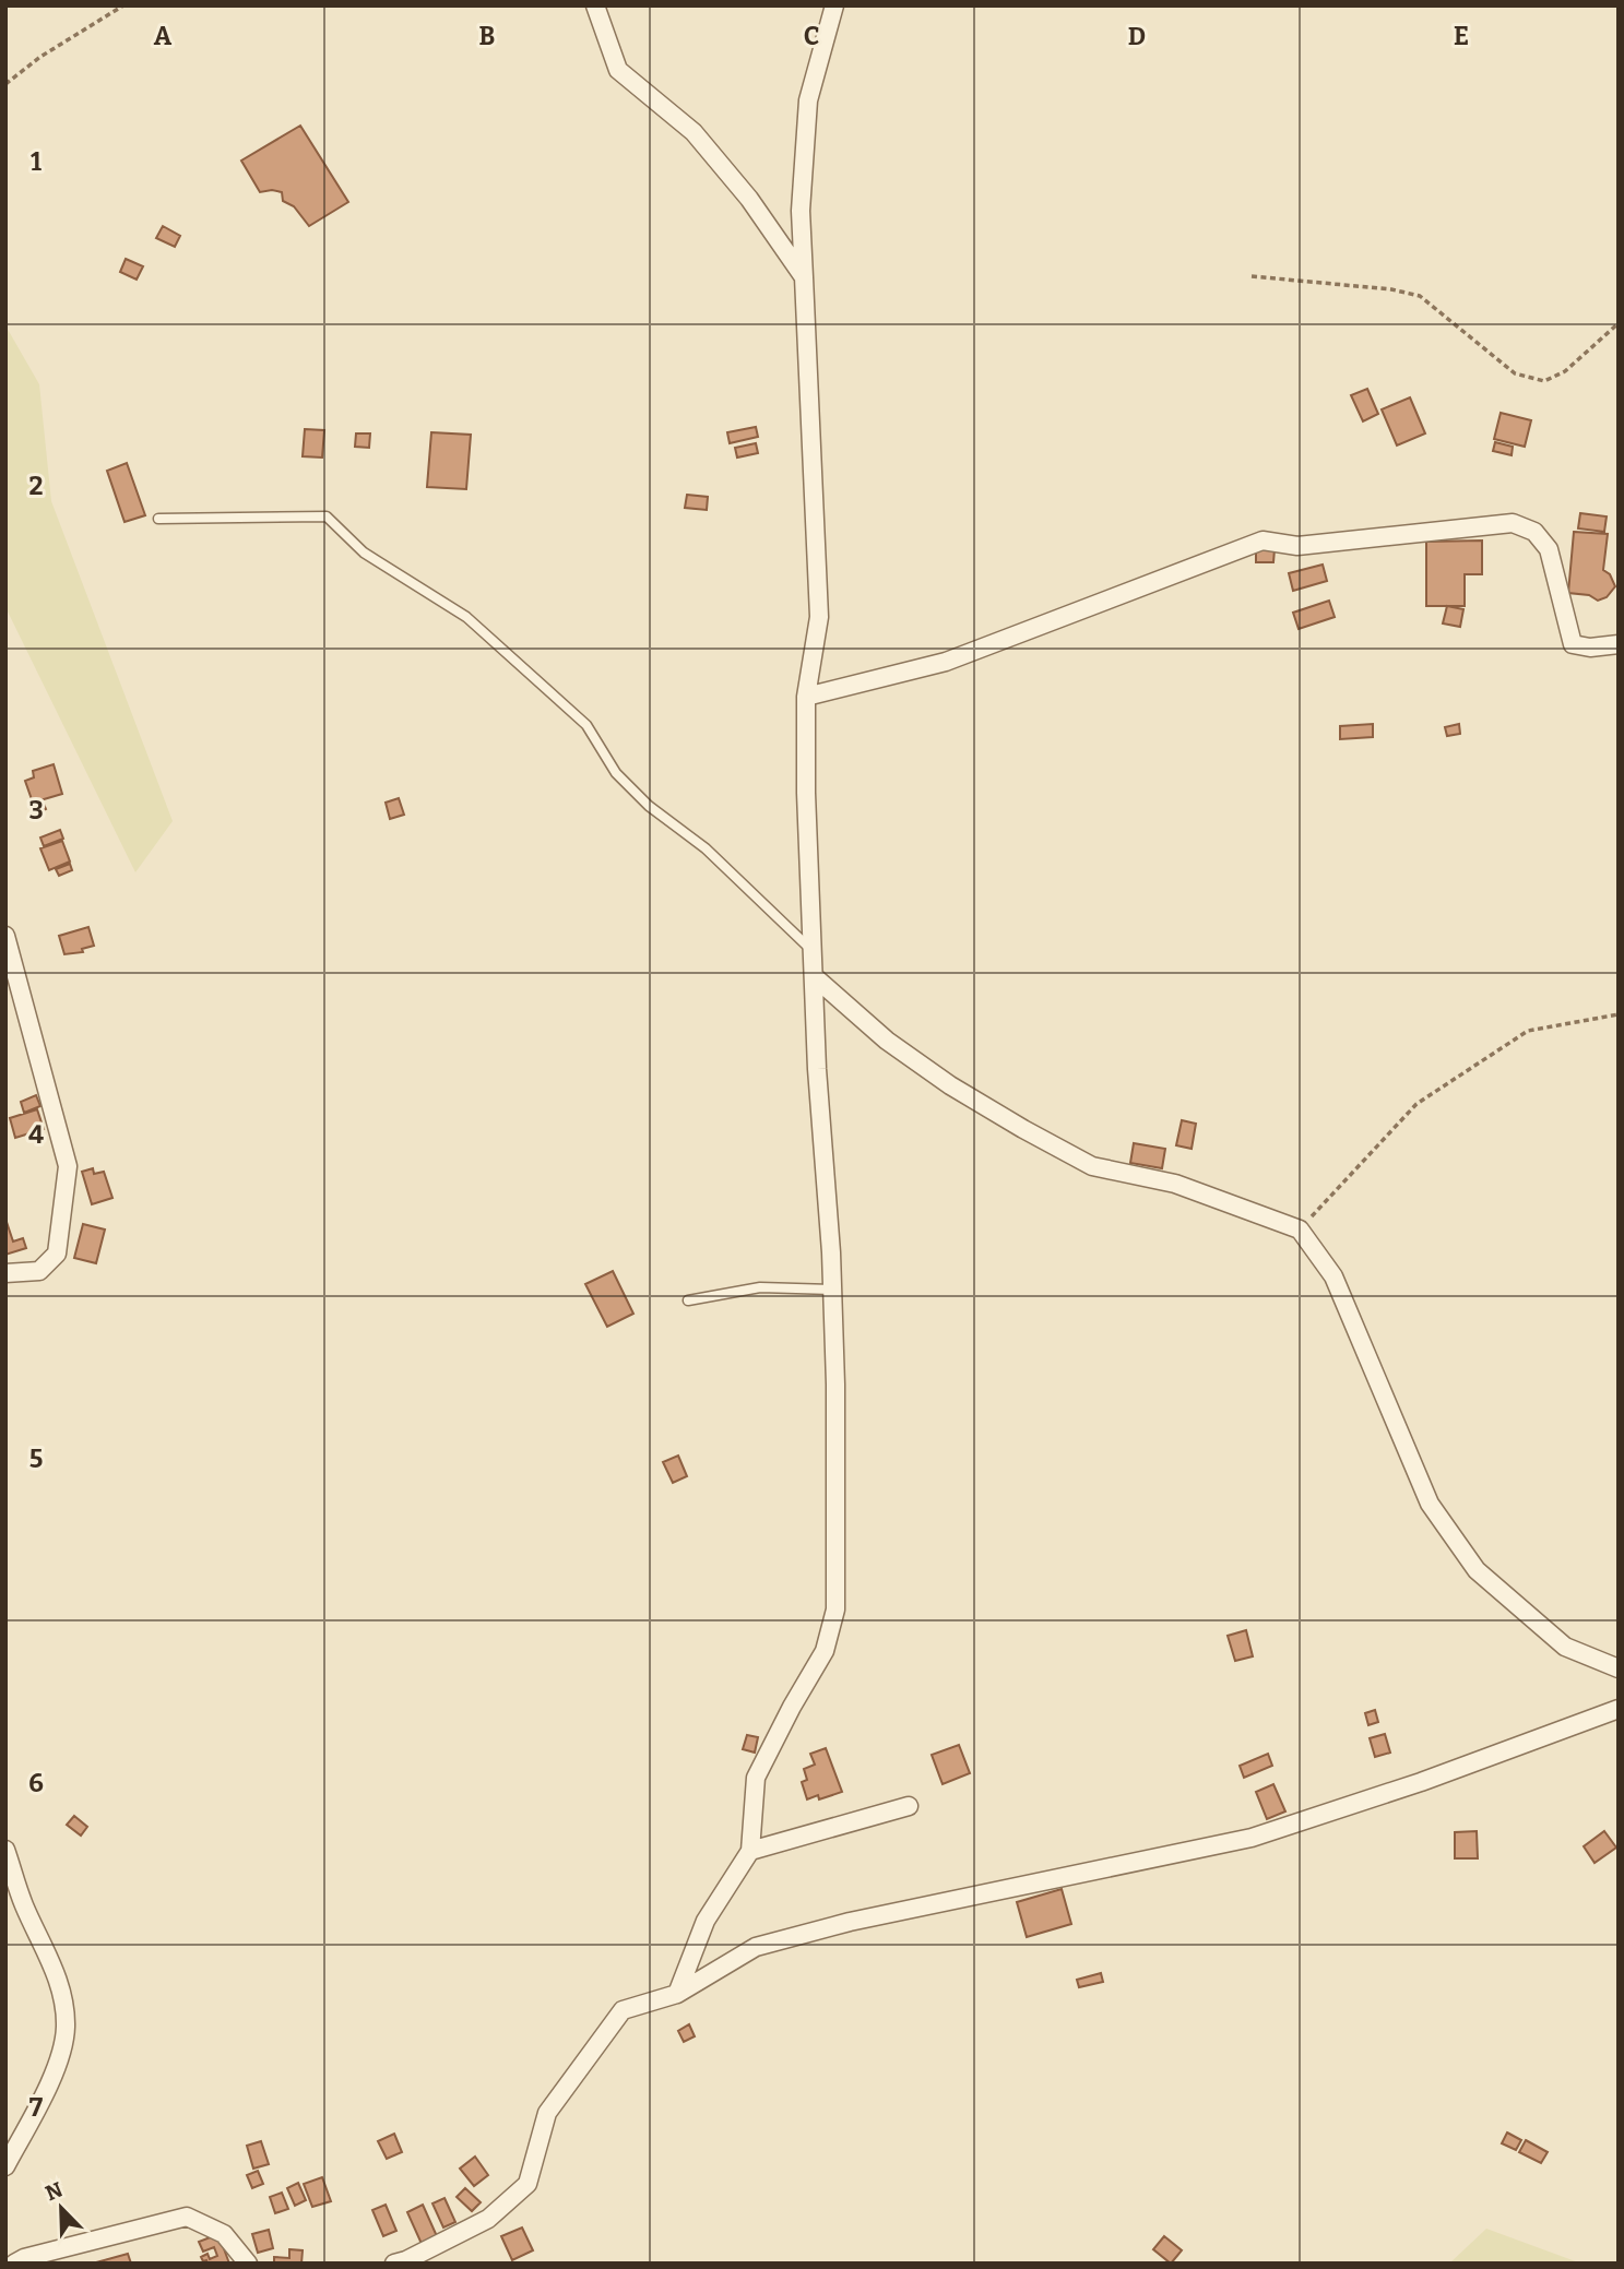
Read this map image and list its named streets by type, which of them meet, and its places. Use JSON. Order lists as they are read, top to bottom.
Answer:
{
  "north": "top left",
  "grid": {
    "columns": [
      "A",
      "B",
      "C",
      "D",
      "E"
    ],
    "rows": [
      "1",
      "2",
      "3",
      "4",
      "5",
      "6",
      "7"
    ]
  }
}
